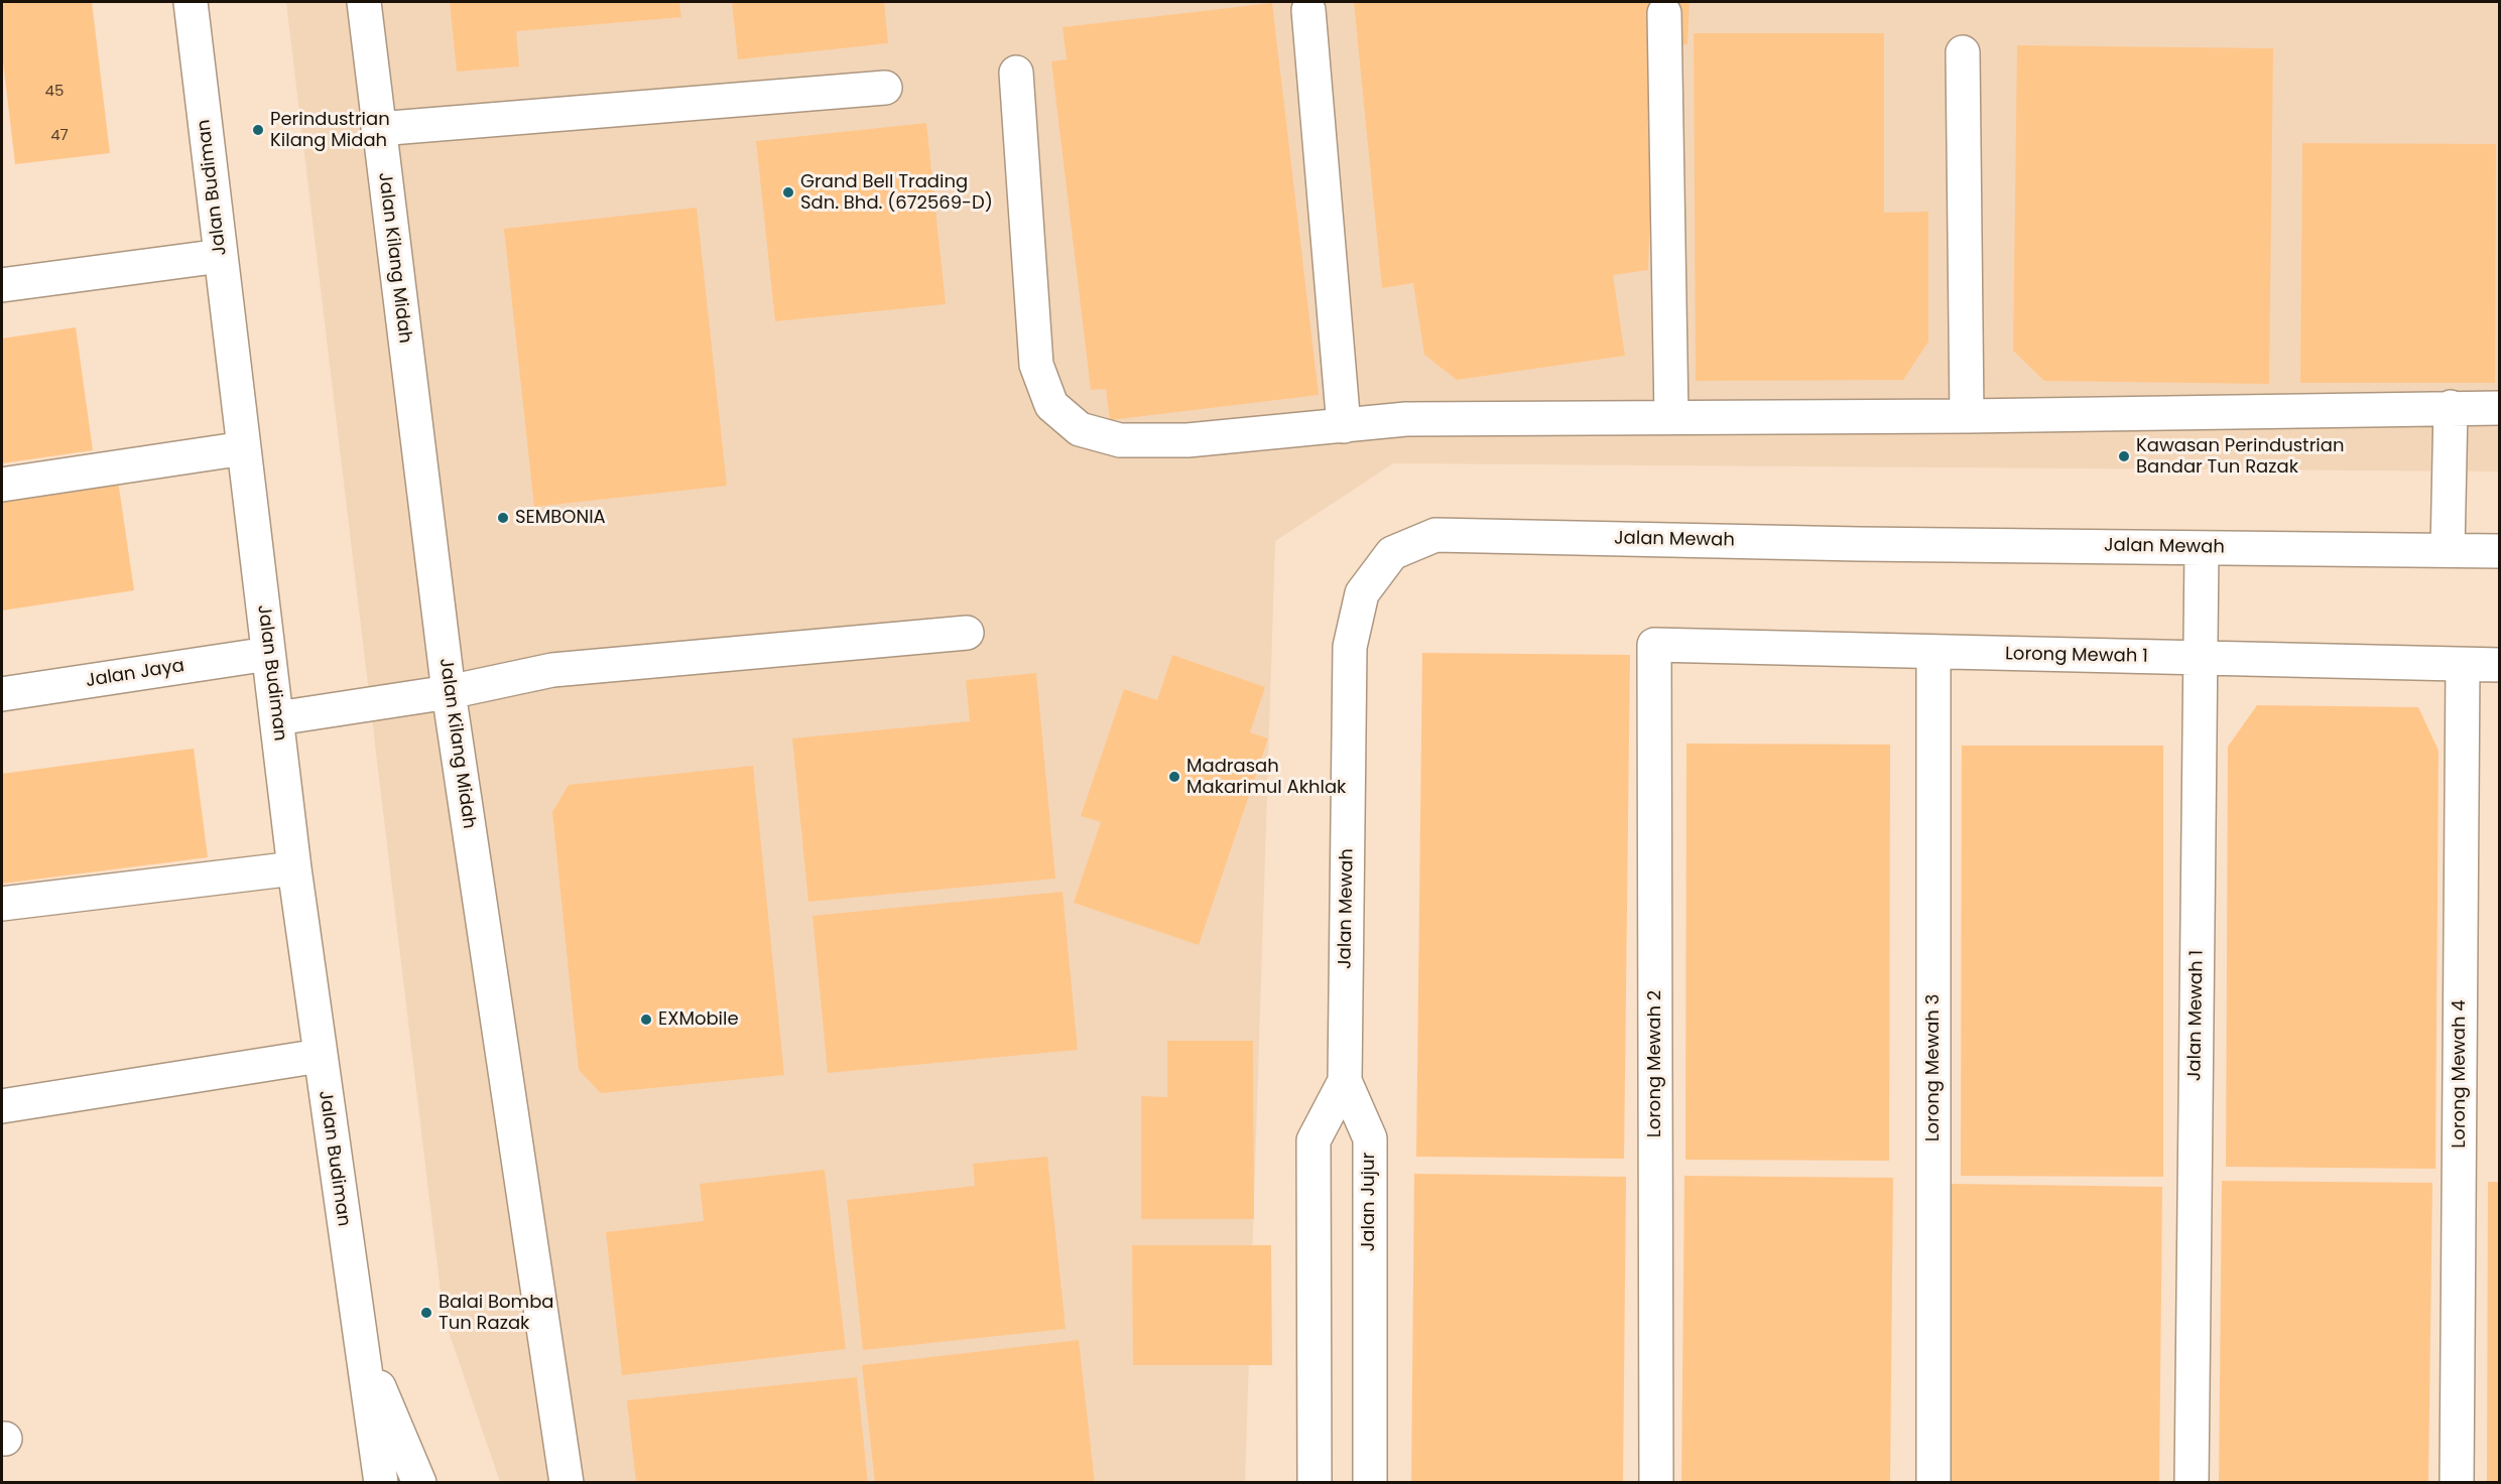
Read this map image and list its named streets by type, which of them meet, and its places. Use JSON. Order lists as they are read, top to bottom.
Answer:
{
  "streets": {
    "street": [
      "Jalan Budiman",
      "Jalan Kilang Midah",
      "Jalan Mewah",
      "Lorong Mewah 1",
      "Jalan Jaya",
      "Jalan Mewah 1",
      "Lorong Mewah 2",
      "Lorong Mewah 3",
      "Lorong Mewah 4",
      "Jalan Jujur"
    ]
  },
  "crossings": [
    ["Jalan Budiman", "Jalan Jaya"],
    ["Jalan Mewah", "Jalan Mewah 1"],
    ["Jalan Mewah", "Jalan Jujur"],
    ["Lorong Mewah 1", "Jalan Mewah 1"],
    ["Lorong Mewah 1", "Lorong Mewah 2"],
    ["Lorong Mewah 1", "Lorong Mewah 3"],
    ["Lorong Mewah 1", "Lorong Mewah 4"]
  ],
  "places": [
    "Perindustrian Kilang Midah",
    "Grand Bell Trading Sdn. Bhd. (672569-D)",
    "Kawasan Perindustrian Bandar Tun Razak",
    "SEMBONIA",
    "Madrasah Makarimul Akhlak",
    "EXMobile",
    "Balai Bomba Tun Razak"
  ],
  "house_numbers": ["45", "47"]
}
